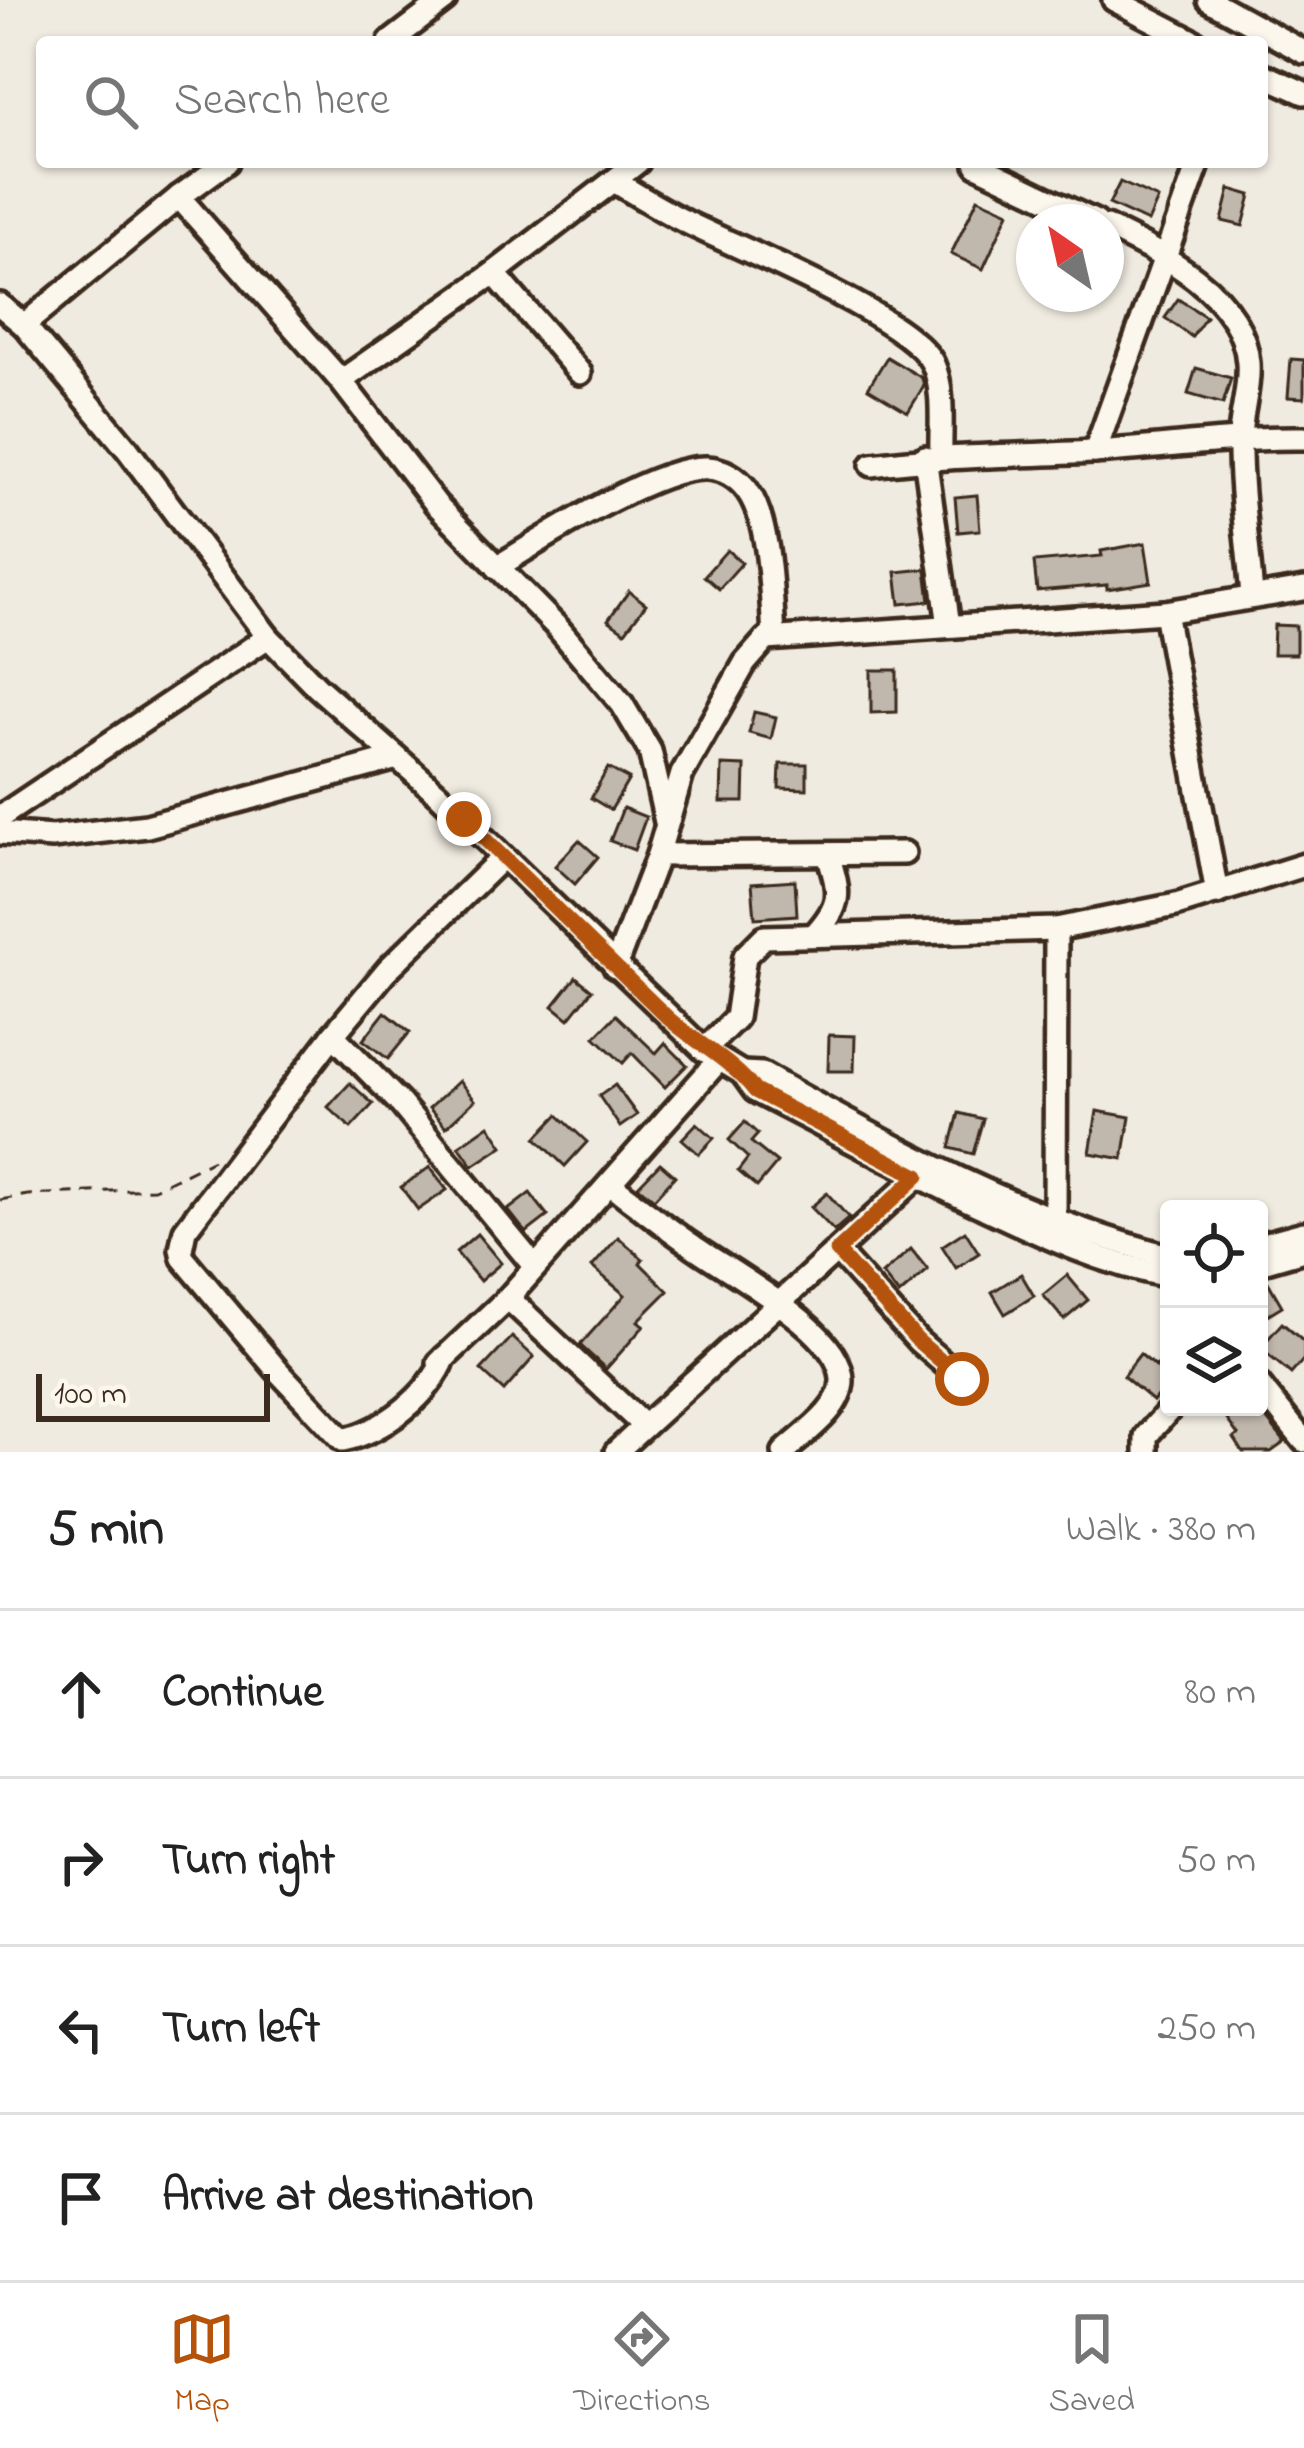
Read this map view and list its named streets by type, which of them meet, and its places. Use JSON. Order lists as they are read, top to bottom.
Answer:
{
  "scale_bar": "100 m",
  "north": "top left",
  "page": {
    "search": "Search here",
    "scale": "100 m",
    "heading": ["5 min", "Walk · 380 m"],
    "list": [
      ["Continue", "80 m"],
      ["Turn right", "50 m"],
      ["Turn left", "250 m"],
      "Arrive at destination"
    ],
    "nav": ["Map", "Directions", "Saved"]
  }
}
